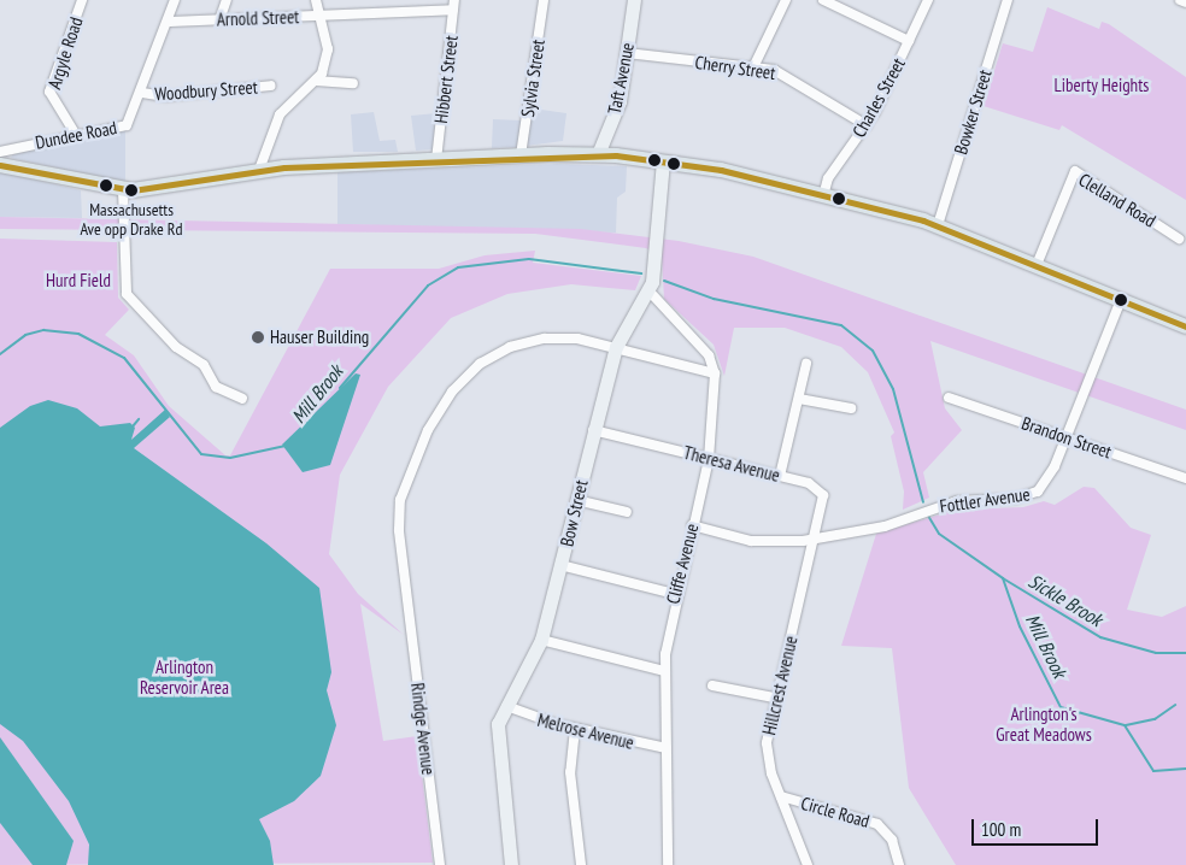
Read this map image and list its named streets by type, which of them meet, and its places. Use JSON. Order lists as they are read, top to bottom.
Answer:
{
  "streets": {
    "street": [
      "Arnold Street",
      "Argyle Road",
      "Cherry Street",
      "Sylvia Street",
      "Taft Avenue",
      "Hibbert Street",
      "Woodbury Street",
      "Charles Street",
      "Bowker Street",
      "Dundee Road",
      "Clelland Road",
      "Brandon Street",
      "Theresa Avenue",
      "Fottler Avenue",
      "Bow Street",
      "Cliffe Avenue",
      "Hillcrest Avenue",
      "Rindge Avenue",
      "Melrose Avenue",
      "Circle Road"
    ]
  },
  "crossings": [
    ["Arnold Street", "Hibbert Street"],
    ["Arnold Street", "Dundee Road"],
    ["Argyle Road", "Dundee Road"],
    ["Cherry Street", "Taft Avenue"],
    ["Cherry Street", "Charles Street"],
    ["Woodbury Street", "Dundee Road"],
    ["Brandon Street", "Fottler Avenue"],
    ["Theresa Avenue", "Fottler Avenue"],
    ["Theresa Avenue", "Bow Street"],
    ["Theresa Avenue", "Cliffe Avenue"],
    ["Theresa Avenue", "Hillcrest Avenue"],
    ["Fottler Avenue", "Cliffe Avenue"],
    ["Fottler Avenue", "Hillcrest Avenue"],
    ["Bow Street", "Rindge Avenue"],
    ["Bow Street", "Melrose Avenue"],
    ["Cliffe Avenue", "Rindge Avenue"],
    ["Cliffe Avenue", "Melrose Avenue"],
    ["Hillcrest Avenue", "Circle Road"]
  ],
  "water": ["Mill Brook", "Sickle Brook"],
  "parks": [
    "Liberty Heights",
    "Hurd Field",
    "Arlington Reservoir Area",
    "Arlington's Great Meadows"
  ],
  "places": ["Massachusetts Ave opp Drake Rd", "Hauser Building"],
  "scale_bar": "100 m"
}
